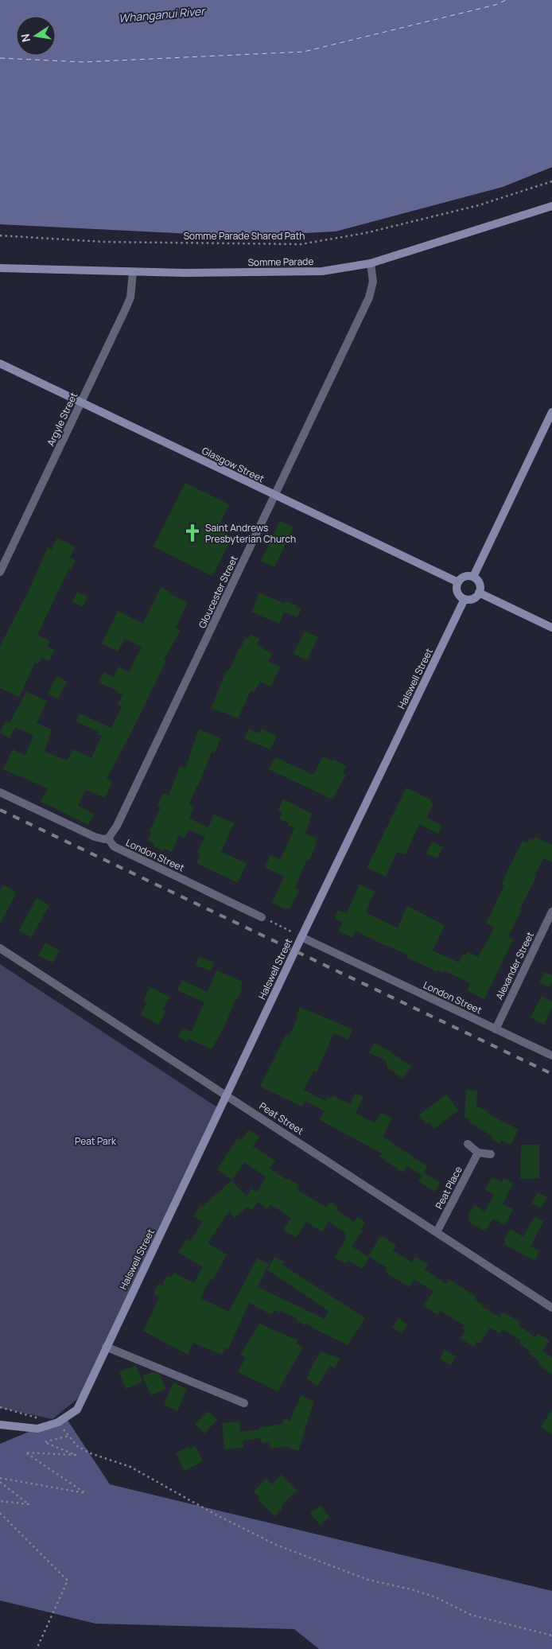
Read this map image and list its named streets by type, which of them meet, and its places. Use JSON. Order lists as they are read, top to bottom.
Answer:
{
  "streets": {
    "main road": ["Somme Parade", "Glasgow Street", "Halswell Street"],
    "street": [
      "Argyle Street",
      "Gloucester Street",
      "London Street",
      "Alexander Street",
      "Peat Street",
      "Peat Place"
    ],
    "path": ["Somme Parade Shared Path"]
  },
  "crossings": [
    ["Somme Parade", "Argyle Street"],
    ["Somme Parade", "Gloucester Street"],
    ["Argyle Street", "Glasgow Street"],
    ["Glasgow Street", "Gloucester Street"],
    ["Glasgow Street", "Halswell Street"],
    ["Gloucester Street", "London Street"],
    ["Halswell Street", "London Street"],
    ["Halswell Street", "Peat Street"],
    ["London Street", "Alexander Street"],
    ["Peat Street", "Peat Place"]
  ],
  "water": ["Whanganui River"],
  "parks": ["Peat Park"],
  "places": {
    "church": ["Saint Andrews Presbyterian Church"]
  },
  "north": "left"
}
